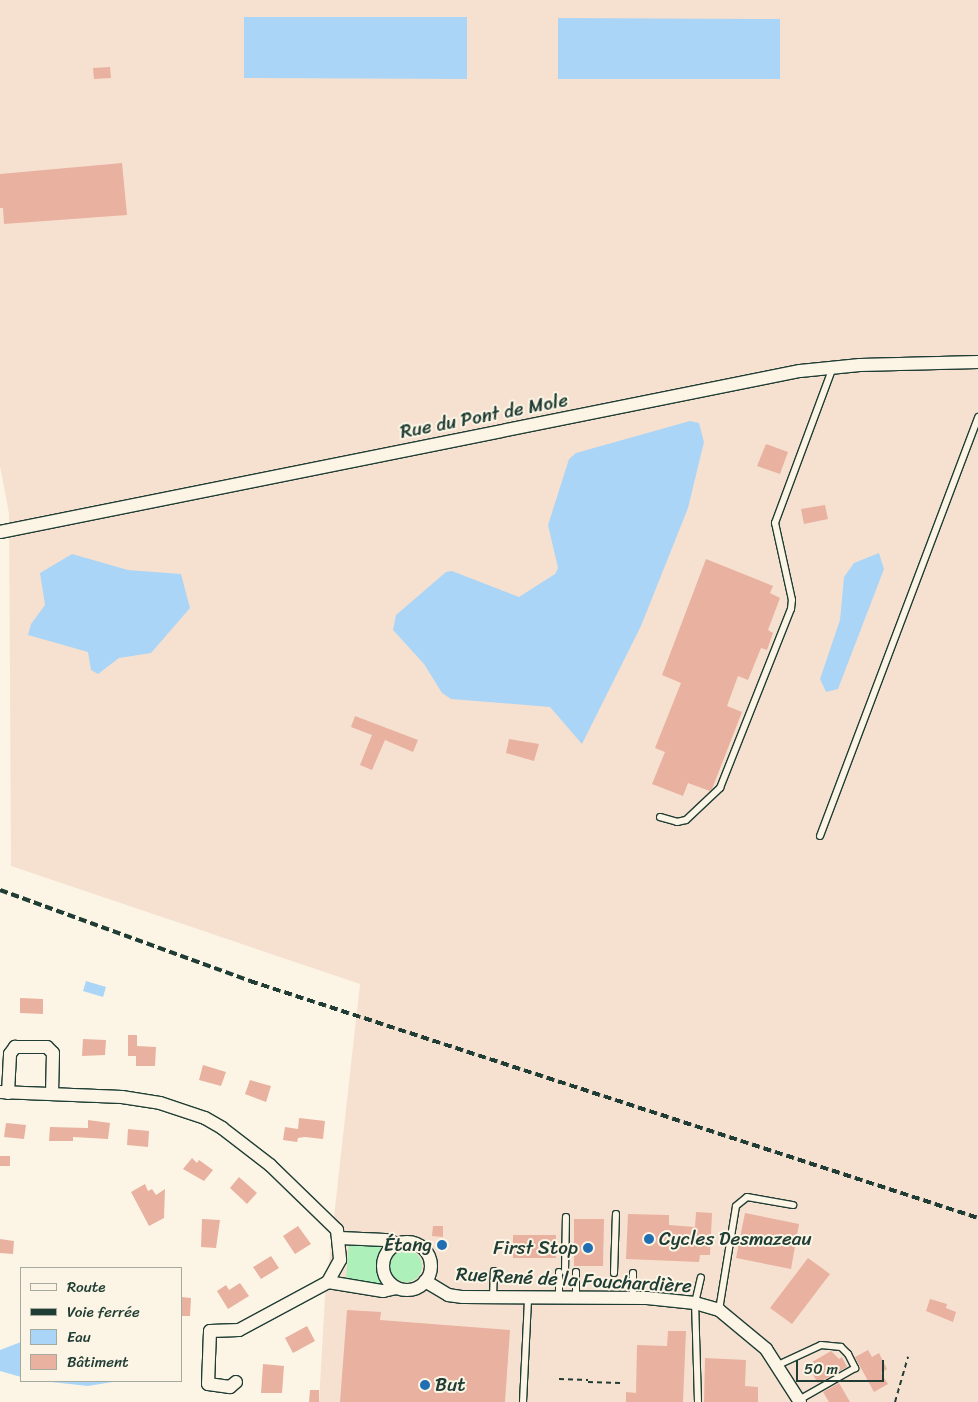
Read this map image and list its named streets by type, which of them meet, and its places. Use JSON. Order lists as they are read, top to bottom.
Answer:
{
  "streets": {
    "street": ["Rue du Pont de Mole", "Rue René de la Fouchardière"]
  },
  "places": [
    "Cycles Desmazeau",
    "Étang",
    "First Stop",
    "But"
  ],
  "legend": [
    "Route",
    "Voie ferrée",
    "Eau",
    "Bâtiment"
  ],
  "scale_bar": "50 m"
}
